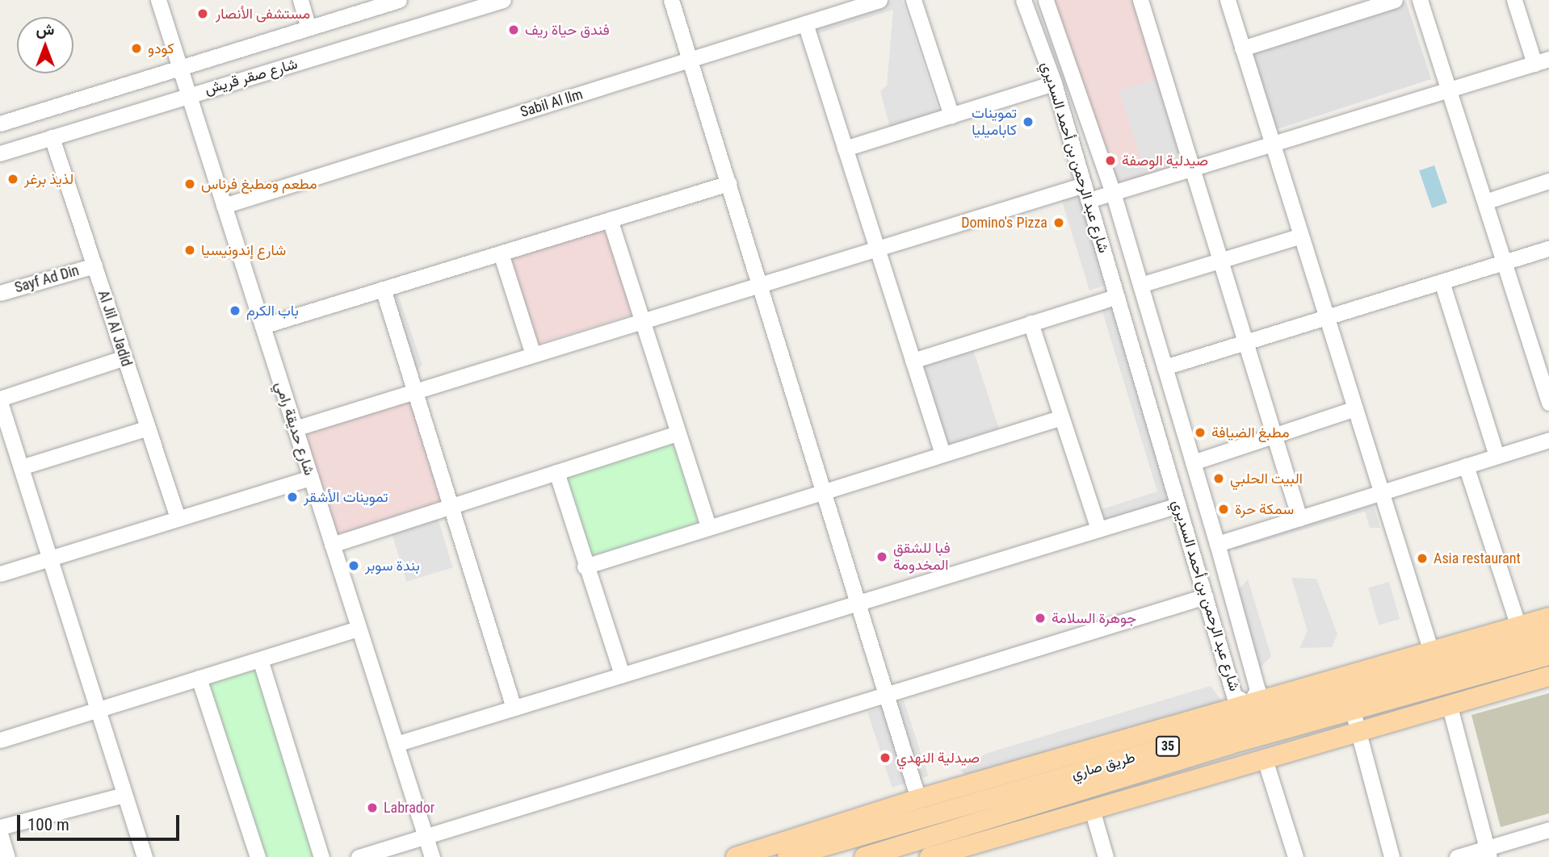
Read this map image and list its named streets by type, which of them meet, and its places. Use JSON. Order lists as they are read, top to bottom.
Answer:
{
  "streets": {
    "main road": ["35", "طريق صاري"],
    "street": [
      "شارع صقر قريش",
      "Sabil Al llm",
      "شارع عبد الرحمن بن أحمد السديري",
      "Sayf Ad Din",
      "Al Jil Al Jadid",
      "شارع حديقة رامي"
    ]
  },
  "crossings": [
    ["شارع صقر قريش", "Al Jil Al Jadid"],
    ["شارع صقر قريش", "شارع حديقة رامي"],
    ["Sabil Al llm", "شارع حديقة رامي"],
    ["Sayf Ad Din", "Al Jil Al Jadid"]
  ],
  "places": [
    "مستشفى الأنصار",
    "فندق حياة ريف",
    "كودو",
    "تموينات كاباميليا",
    "صيدلية الوصفة",
    "لذيذ برغر",
    "مطعم ومطبغ فرناس",
    "Domino's Pizza",
    "شارع إندونيسيا",
    "باب الكرم",
    "مطبغ الضيافة",
    "البيت الحلبي",
    "تموينات الأشقر",
    "سمكة حرة",
    "فبا للشقق المخدومة",
    "Asia restaurant",
    "بندة سوبر",
    "جوهرة السلامة",
    "صيدلية النهدي",
    "Labrador"
  ],
  "scale_bar": "100 m",
  "north": "top"
}
